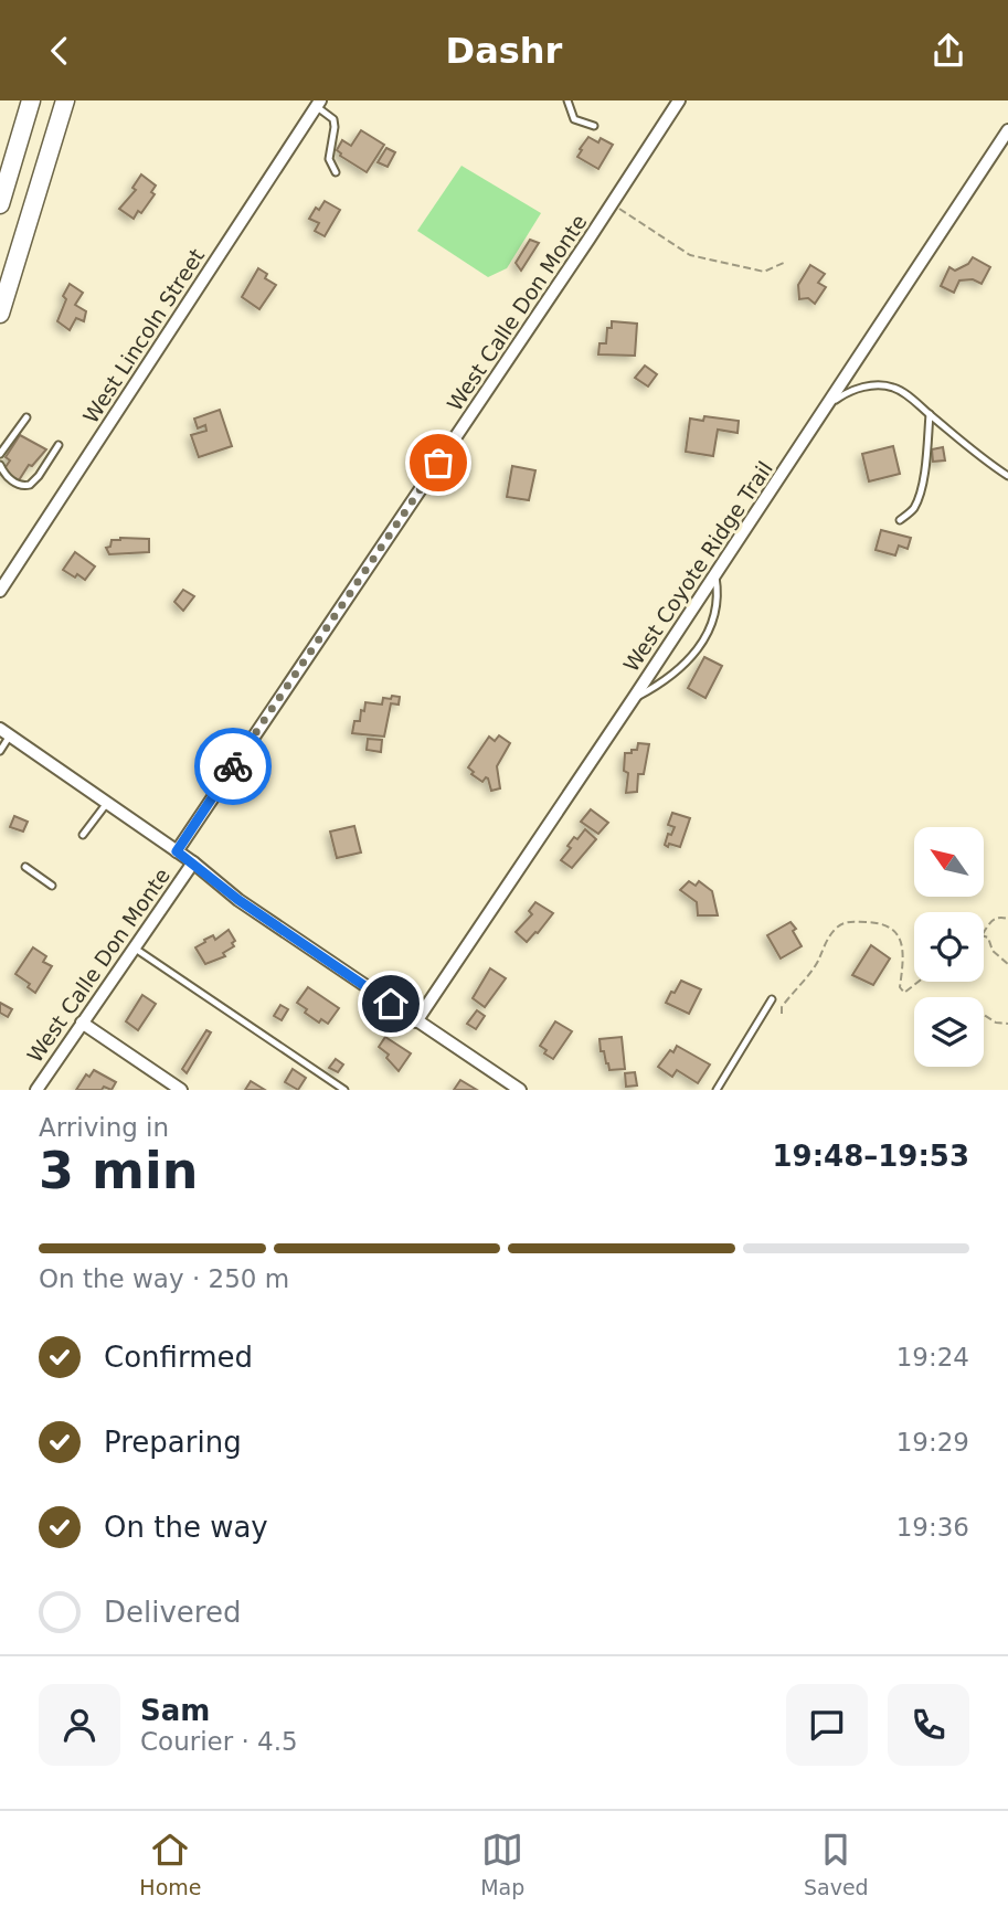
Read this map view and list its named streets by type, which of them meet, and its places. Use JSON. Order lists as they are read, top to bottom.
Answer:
{
  "streets": {
    "street": ["West Calle Don Monte", "West Lincoln Street", "West Coyote Ridge Trail"]
  },
  "north": "top left",
  "page": {
    "header": "Dashr",
    "heading": ["3 min", "Arriving in", "19:48–19:53"],
    "panel": ["Sam", "Courier · 4.5"],
    "bar": "On the way · 250 m",
    "list": [
      ["Confirmed", "19:24"],
      ["Preparing", "19:29"],
      ["On the way", "19:36"],
      "Delivered"
    ],
    "tabs": ["Home", "Map", "Saved"]
  }
}
